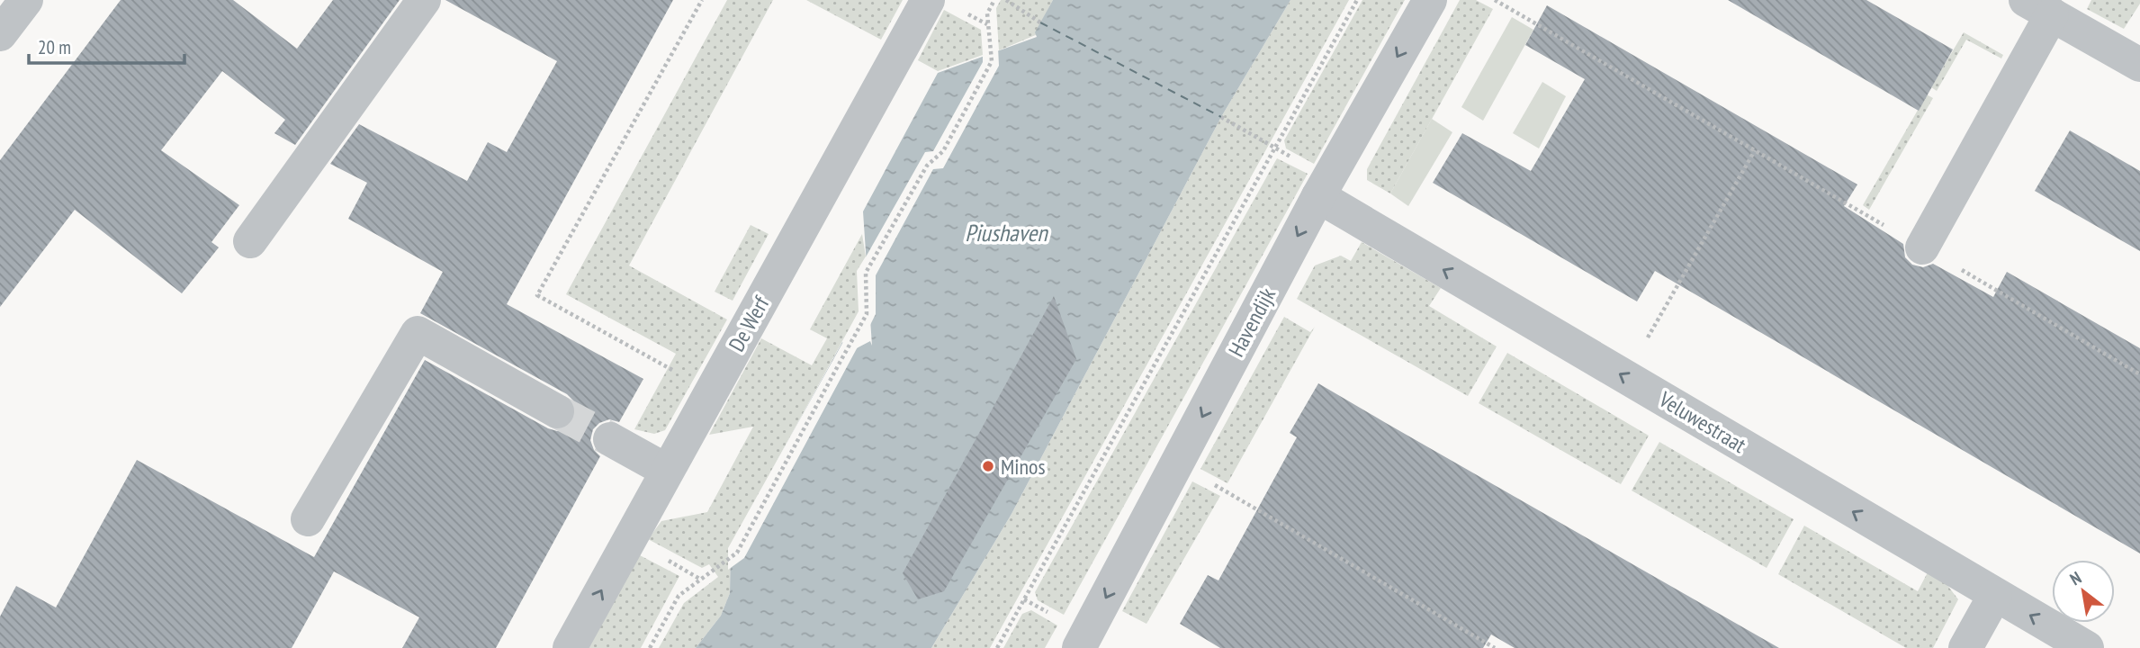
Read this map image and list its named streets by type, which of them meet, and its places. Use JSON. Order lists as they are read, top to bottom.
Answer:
{
  "streets": {
    "street": ["Havendijk", "De Werf", "Veluwestraat"]
  },
  "crossings": [
    ["Havendijk", "Veluwestraat"]
  ],
  "one_way": ["Havendijk", "Veluwestraat"],
  "water": ["Piushaven"],
  "places": ["Minos"],
  "scale_bar": "20 m",
  "north": "top left"
}
